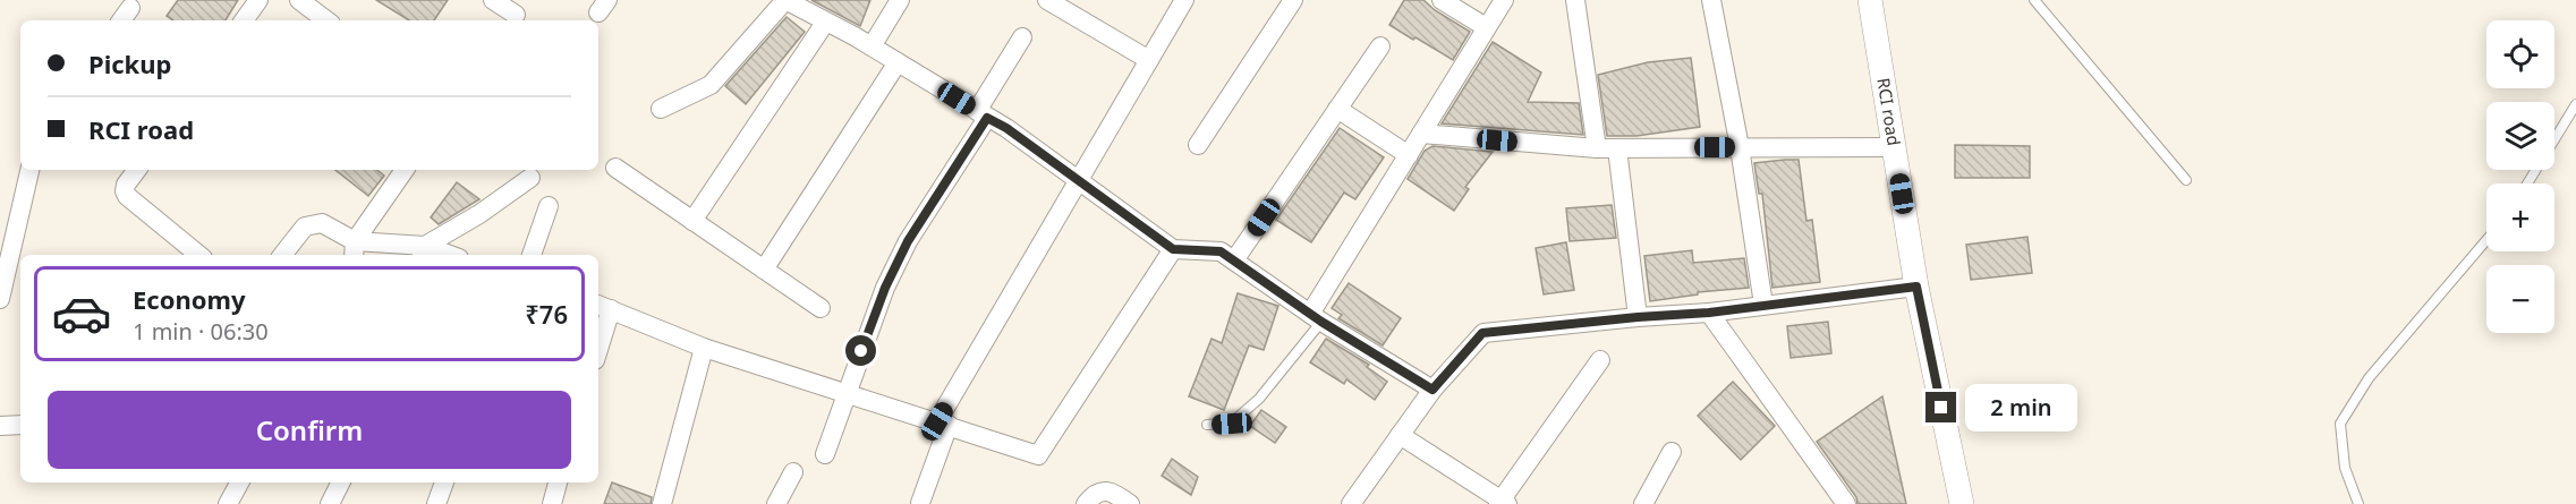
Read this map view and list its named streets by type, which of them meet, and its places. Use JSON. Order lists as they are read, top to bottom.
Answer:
{
  "streets": {
    "street": ["RCI road"]
  },
  "page": {
    "map_buttons": ["+", "−"],
    "banner": ["Pickup", "RCI road"],
    "list": [
      {
        "name": "Economy",
        "note": "1 min · 06:30",
        "value": "₹76"
      }
    ],
    "buttons": "Confirm",
    "bubble": "2 min"
  }
}
